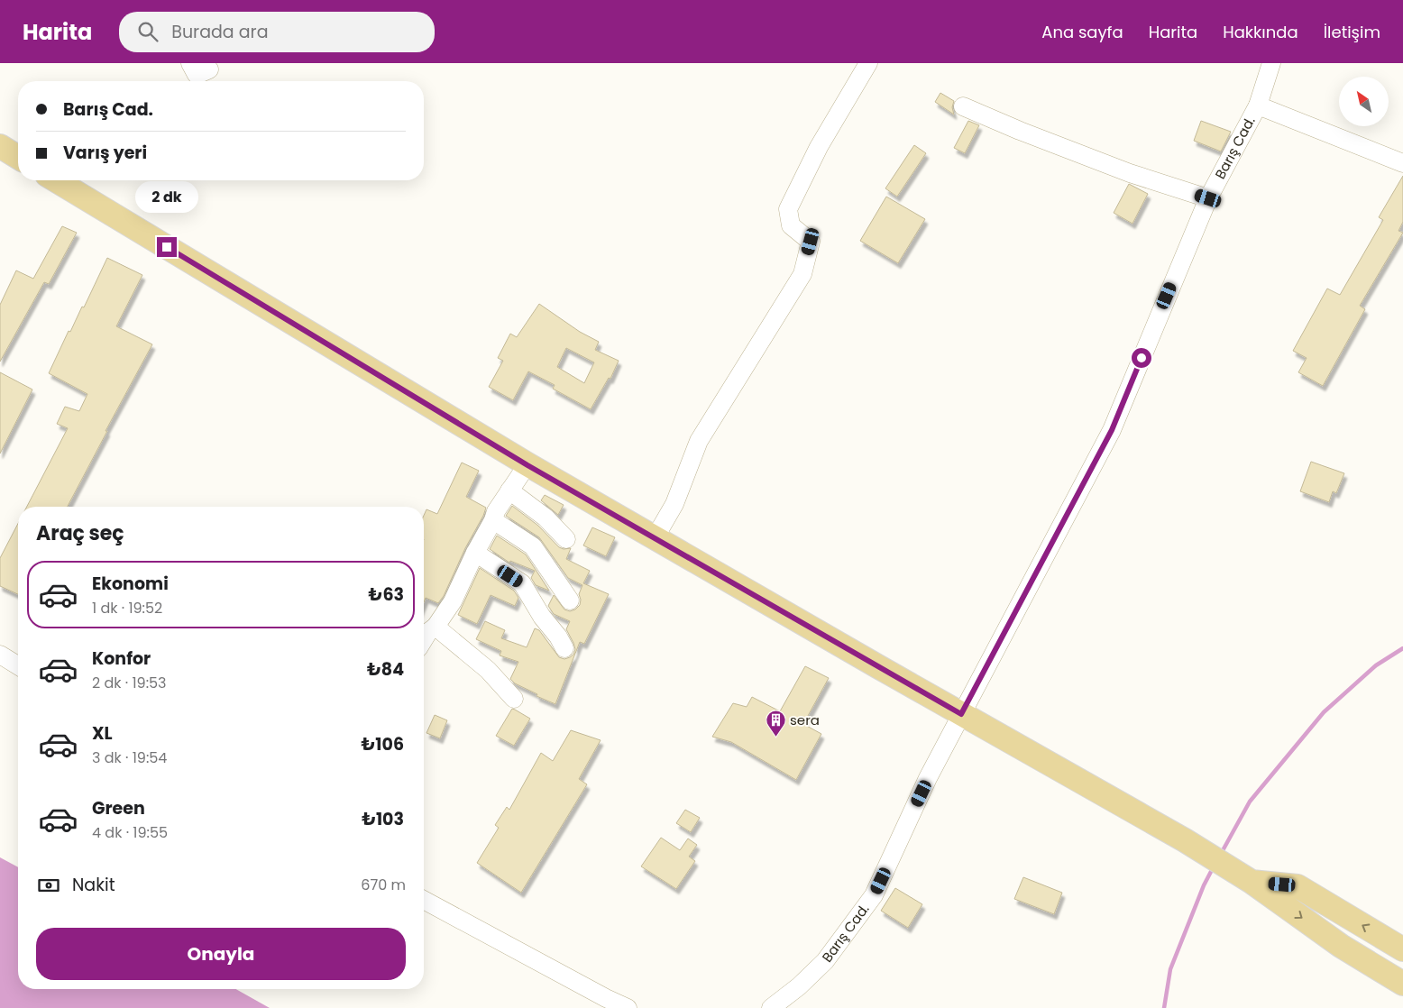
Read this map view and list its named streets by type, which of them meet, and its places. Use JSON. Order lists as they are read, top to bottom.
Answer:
{
  "streets": {
    "street": ["Barış Cad."]
  },
  "places": {
    "building": ["sera"]
  },
  "north": "top left",
  "page": {
    "header": "Harita",
    "search": "Burada ara",
    "nav": [
      "Ana sayfa",
      "Harita",
      "Hakkında",
      "İletişim"
    ],
    "banner": ["Barış Cad.", "Varış yeri"],
    "bubble": "2 dk",
    "heading": "Araç seç",
    "list": [
      {
        "name": "Ekonomi",
        "note": "1 dk · 19:52",
        "value": "₺63"
      },
      {
        "name": "Konfor",
        "note": "2 dk · 19:53",
        "value": "₺84"
      },
      {
        "name": "XL",
        "note": "3 dk · 19:54",
        "value": "₺106"
      },
      {
        "name": "Green",
        "note": "4 dk · 19:55",
        "value": "₺103"
      }
    ],
    "pay": ["Nakit", "670 m"],
    "buttons": "Onayla"
  }
}
